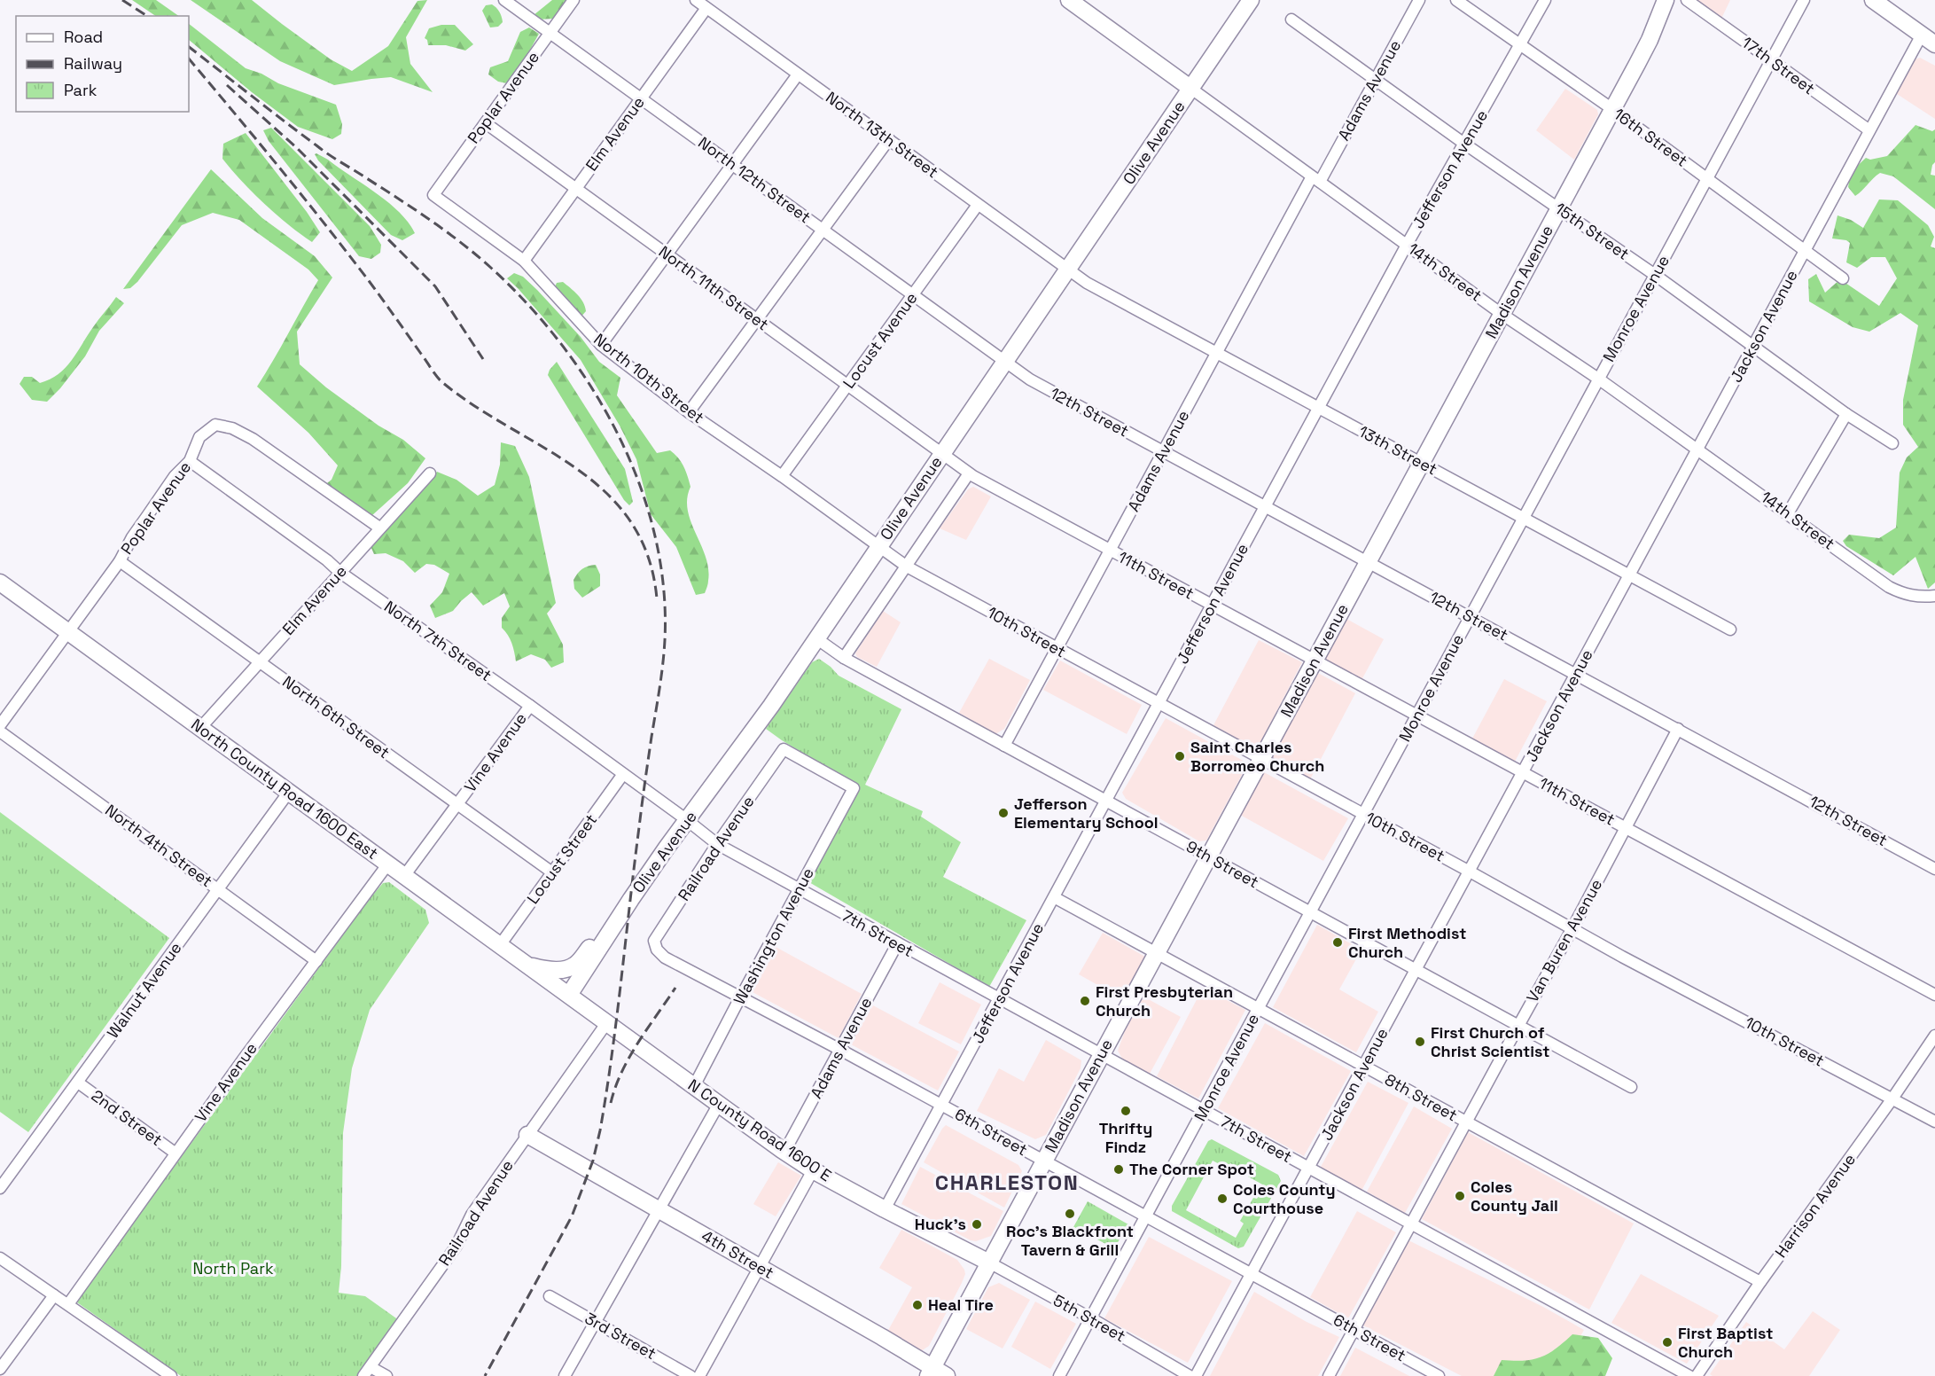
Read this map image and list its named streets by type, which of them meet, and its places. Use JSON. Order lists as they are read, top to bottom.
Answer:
{
  "streets": {
    "street": [
      "17th Street",
      "Adams Avenue",
      "Poplar Avenue",
      "Elm Avenue",
      "North 13th Street",
      "16th Street",
      "Olive Avenue",
      "Jefferson Avenue",
      "North 12th Street",
      "15th Street",
      "14th Street",
      "Madison Avenue",
      "North 11th Street",
      "Monroe Avenue",
      "Jackson Avenue",
      "Locust Avenue",
      "North 10th Street",
      "12th Street",
      "13th Street",
      "11th Street",
      "10th Street",
      "North 7th Street",
      "North 6th Street",
      "Vine Avenue",
      "North County Road 1600 East",
      "North 4th Street",
      "Railroad Avenue",
      "Locust Street",
      "9th Street",
      "7th Street",
      "Washington Avenue",
      "Van Buren Avenue",
      "Walnut Avenue",
      "8th Street",
      "2nd Street",
      "N County Road 1600 E",
      "6th Street",
      "Harrison Avenue",
      "4th Street",
      "5th Street",
      "3rd Street"
    ]
  },
  "crossings": [
    ["17th Street", "Monroe Avenue"],
    ["17th Street", "Jackson Avenue"],
    ["Adams Avenue", "15th Street"],
    ["Adams Avenue", "14th Street"],
    ["Adams Avenue", "12th Street"],
    ["Adams Avenue", "13th Street"],
    ["Adams Avenue", "11th Street"],
    ["Adams Avenue", "10th Street"],
    ["Adams Avenue", "9th Street"],
    ["Adams Avenue", "7th Street"],
    ["Adams Avenue", "N County Road 1600 E"],
    ["Adams Avenue", "6th Street"],
    ["Poplar Avenue", "Elm Avenue"],
    ["Poplar Avenue", "North 12th Street"],
    ["Poplar Avenue", "North 11th Street"],
    ["Poplar Avenue", "North 10th Street"],
    ["Poplar Avenue", "North 7th Street"],
    ["Poplar Avenue", "North 6th Street"],
    ["Poplar Avenue", "North County Road 1600 East"],
    ["Elm Avenue", "North 13th Street"],
    ["Elm Avenue", "North 12th Street"],
    ["Elm Avenue", "North 11th Street"],
    ["Elm Avenue", "North 10th Street"],
    ["Elm Avenue", "North 7th Street"],
    ["Elm Avenue", "North 6th Street"],
    ["Elm Avenue", "North County Road 1600 East"],
    ["North 13th Street", "Olive Avenue"],
    ["North 13th Street", "Locust Avenue"],
    ["North 13th Street", "13th Street"],
    ["16th Street", "Jefferson Avenue"],
    ["16th Street", "Madison Avenue"],
    ["16th Street", "Monroe Avenue"],
    ["16th Street", "Jackson Avenue"],
    ["Olive Avenue", "North 12th Street"],
    ["Olive Avenue", "14th Street"],
    ["Olive Avenue", "North 11th Street"],
    ["Olive Avenue", "North 10th Street"],
    ["Olive Avenue", "12th Street"],
    ["Olive Avenue", "13th Street"],
    ["Olive Avenue", "11th Street"],
    ["Olive Avenue", "10th Street"],
    ["Olive Avenue", "North 7th Street"],
    ["Olive Avenue", "North County Road 1600 East"],
    ["Olive Avenue", "9th Street"],
    ["Olive Avenue", "7th Street"],
    ["Olive Avenue", "N County Road 1600 E"],
    ["Jefferson Avenue", "15th Street"],
    ["Jefferson Avenue", "14th Street"],
    ["Jefferson Avenue", "12th Street"],
    ["Jefferson Avenue", "13th Street"],
    ["Jefferson Avenue", "11th Street"],
    ["Jefferson Avenue", "10th Street"],
    ["Jefferson Avenue", "9th Street"],
    ["Jefferson Avenue", "7th Street"],
    ["Jefferson Avenue", "8th Street"],
    ["Jefferson Avenue", "N County Road 1600 E"],
    ["Jefferson Avenue", "6th Street"],
    ["North 12th Street", "Locust Avenue"],
    ["North 12th Street", "12th Street"],
    ["15th Street", "Madison Avenue"],
    ["15th Street", "Monroe Avenue"],
    ["15th Street", "Jackson Avenue"],
    ["14th Street", "Madison Avenue"],
    ["14th Street", "Monroe Avenue"],
    ["14th Street", "Jackson Avenue"],
    ["Madison Avenue", "12th Street"],
    ["Madison Avenue", "13th Street"],
    ["Madison Avenue", "11th Street"],
    ["Madison Avenue", "10th Street"],
    ["Madison Avenue", "9th Street"],
    ["Madison Avenue", "7th Street"],
    ["Madison Avenue", "8th Street"],
    ["Madison Avenue", "N County Road 1600 E"],
    ["Madison Avenue", "6th Street"],
    ["Madison Avenue", "4th Street"],
    ["Madison Avenue", "5th Street"],
    ["North 11th Street", "Locust Avenue"],
    ["North 11th Street", "11th Street"],
    ["Monroe Avenue", "12th Street"],
    ["Monroe Avenue", "13th Street"],
    ["Monroe Avenue", "11th Street"],
    ["Monroe Avenue", "10th Street"],
    ["Monroe Avenue", "9th Street"],
    ["Monroe Avenue", "7th Street"],
    ["Monroe Avenue", "8th Street"],
    ["Monroe Avenue", "6th Street"],
    ["Monroe Avenue", "5th Street"],
    ["Jackson Avenue", "12th Street"],
    ["Jackson Avenue", "13th Street"],
    ["Jackson Avenue", "11th Street"],
    ["Jackson Avenue", "10th Street"],
    ["Jackson Avenue", "9th Street"],
    ["Jackson Avenue", "7th Street"],
    ["Jackson Avenue", "8th Street"],
    ["Jackson Avenue", "6th Street"],
    ["Locust Avenue", "North 10th Street"],
    ["North 10th Street", "10th Street"],
    ["12th Street", "Van Buren Avenue"],
    ["11th Street", "Van Buren Avenue"],
    ["10th Street", "Van Buren Avenue"],
    ["10th Street", "Harrison Avenue"],
    ["North 7th Street", "Vine Avenue"],
    ["North 7th Street", "Locust Street"],
    ["North 7th Street", "7th Street"],
    ["North 6th Street", "Vine Avenue"],
    ["North 6th Street", "Locust Street"],
    ["Vine Avenue", "North County Road 1600 East"],
    ["Vine Avenue", "North 4th Street"],
    ["Vine Avenue", "2nd Street"],
    ["North County Road 1600 East", "Locust Street"],
    ["North County Road 1600 East", "Walnut Avenue"],
    ["North County Road 1600 East", "N County Road 1600 E"],
    ["North 4th Street", "Walnut Avenue"],
    ["Railroad Avenue", "7th Street"],
    ["Railroad Avenue", "Washington Avenue"],
    ["Railroad Avenue", "N County Road 1600 E"],
    ["Railroad Avenue", "6th Street"],
    ["Railroad Avenue", "4th Street"],
    ["9th Street", "Van Buren Avenue"],
    ["7th Street", "Washington Avenue"],
    ["7th Street", "Van Buren Avenue"],
    ["Washington Avenue", "N County Road 1600 E"],
    ["Washington Avenue", "6th Street"],
    ["Van Buren Avenue", "8th Street"],
    ["Van Buren Avenue", "6th Street"],
    ["Walnut Avenue", "2nd Street"],
    ["8th Street", "Harrison Avenue"],
    ["N County Road 1600 E", "5th Street"]
  ],
  "districts": ["CHARLESTON"],
  "parks": ["North Park"],
  "places": [
    "Saint Charles Borromeo Church",
    "Jefferson Elementary School",
    "First Methodist Church",
    "First Presbyterian Church",
    "First Church of Christ Scientist",
    "Thrifty Findz",
    "The Corner Spot",
    "Coles County Jail",
    "Coles County Courthouse",
    "Roc's Blackfront Tavern & Grill",
    "Huck's",
    "Heal Tire",
    "First Baptist Church"
  ],
  "legend": ["Road", "Railway", "Park"]
}
